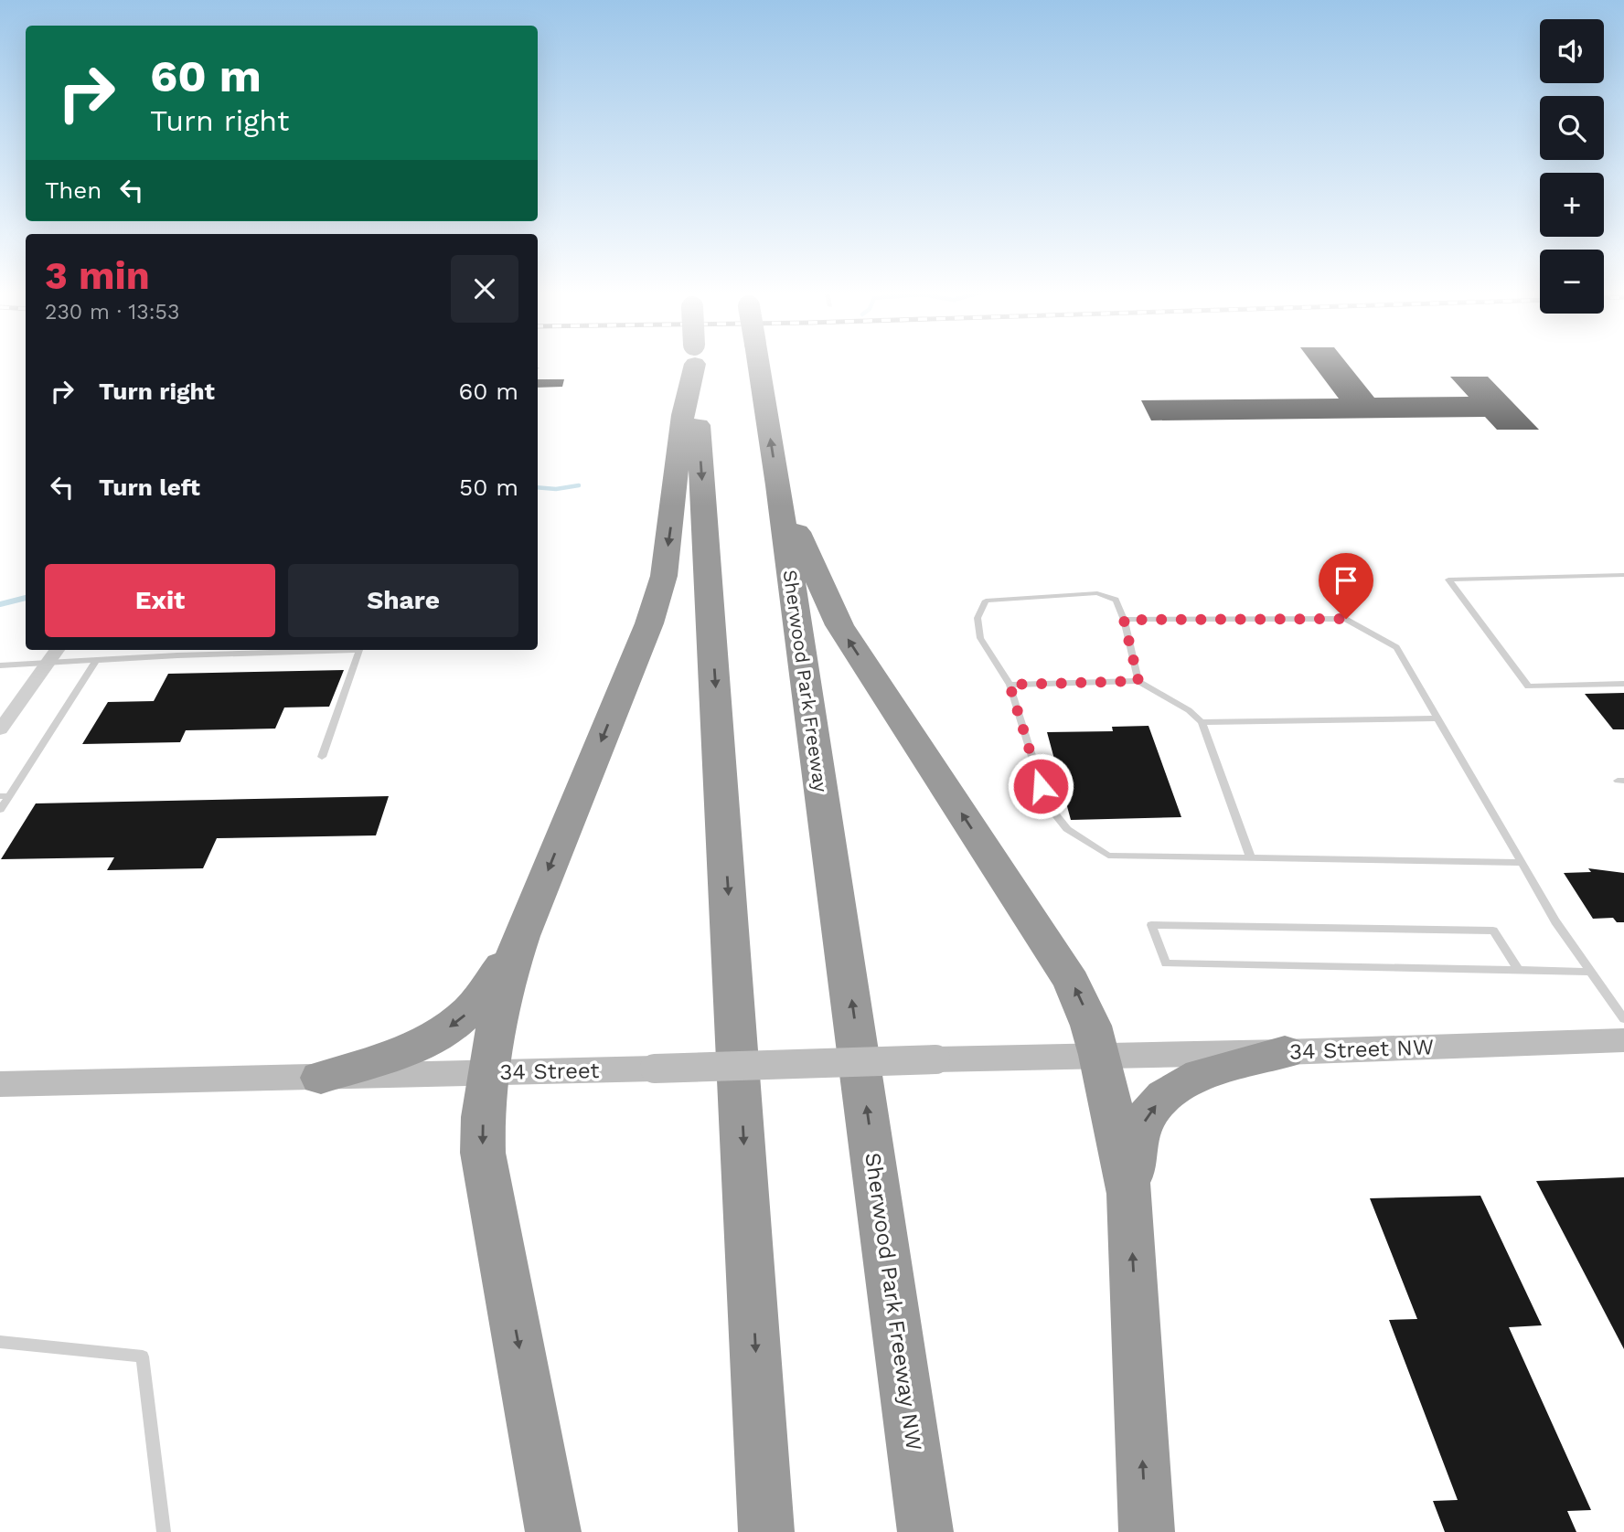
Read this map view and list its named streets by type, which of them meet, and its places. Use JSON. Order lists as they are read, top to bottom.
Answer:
{
  "streets": {
    "highway": ["Sherwood Park Freeway", "Sherwood Park Freeway NW"],
    "main road": ["34 Street NW", "34 Street"]
  },
  "crossings": [
    ["Sherwood Park Freeway", "Sherwood Park Freeway NW"],
    ["34 Street NW", "34 Street"]
  ],
  "page": {
    "map_buttons": ["+", "−"],
    "turn": ["60 m", "Turn right"],
    "then": "Then",
    "heading": ["3 min", "230 m · 13:53"],
    "list": [
      {
        "name": "Turn right",
        "value": "60 m"
      },
      {
        "name": "Turn left",
        "value": "50 m"
      }
    ],
    "buttons": ["Exit", "Share"]
  }
}
